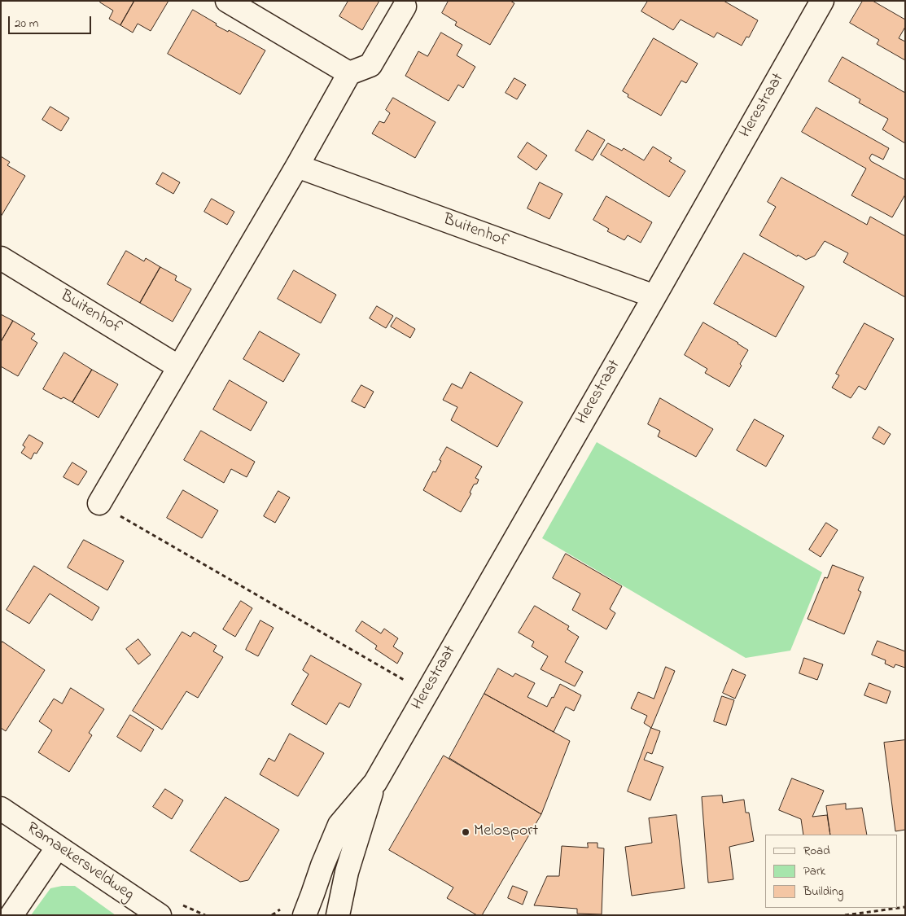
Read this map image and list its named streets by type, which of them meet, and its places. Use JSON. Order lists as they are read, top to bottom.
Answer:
{
  "streets": {
    "street": ["Herestraat", "Buitenhof", "Ramaekersveldweg"]
  },
  "crossings": [
    ["Herestraat", "Buitenhof"]
  ],
  "places": ["Melosport"],
  "legend": ["Road", "Park", "Building"],
  "scale_bar": "20 m"
}
